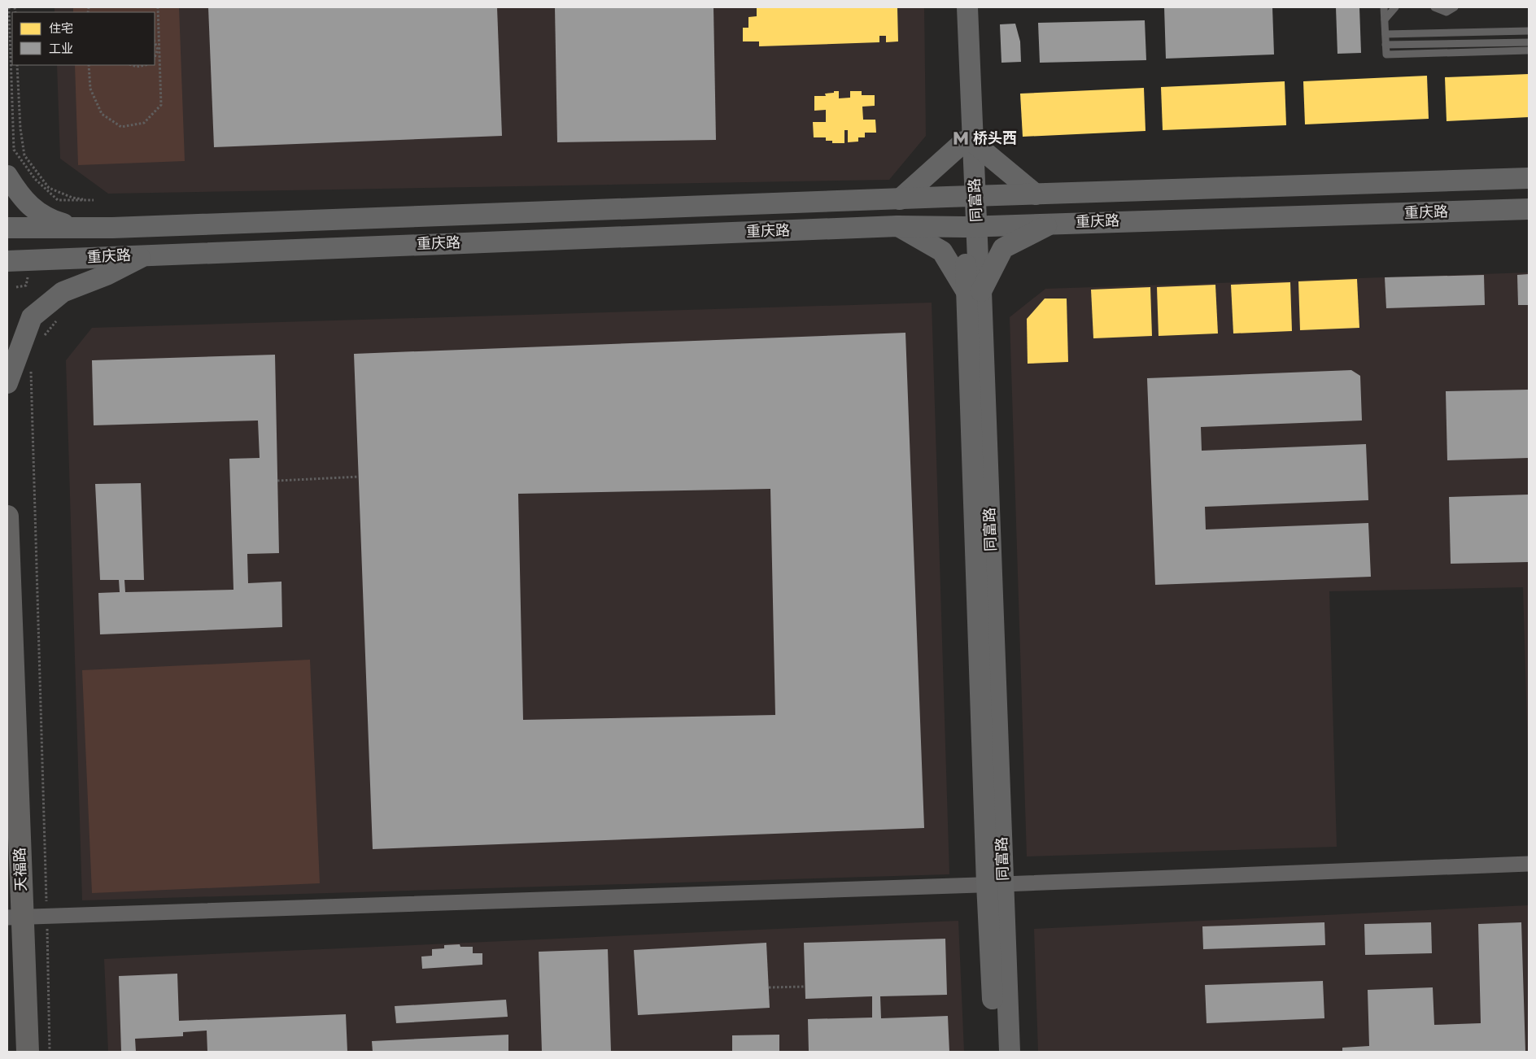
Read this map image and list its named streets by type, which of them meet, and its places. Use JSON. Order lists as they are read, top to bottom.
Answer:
{
  "streets": {
    "main road": ["同富路", "重庆路", "天福路"]
  },
  "crossings": [
    ["同富路", "重庆路"]
  ],
  "places": {
    "metro station": ["桥头西"]
  },
  "legend": ["住宅", "工业"]
}
